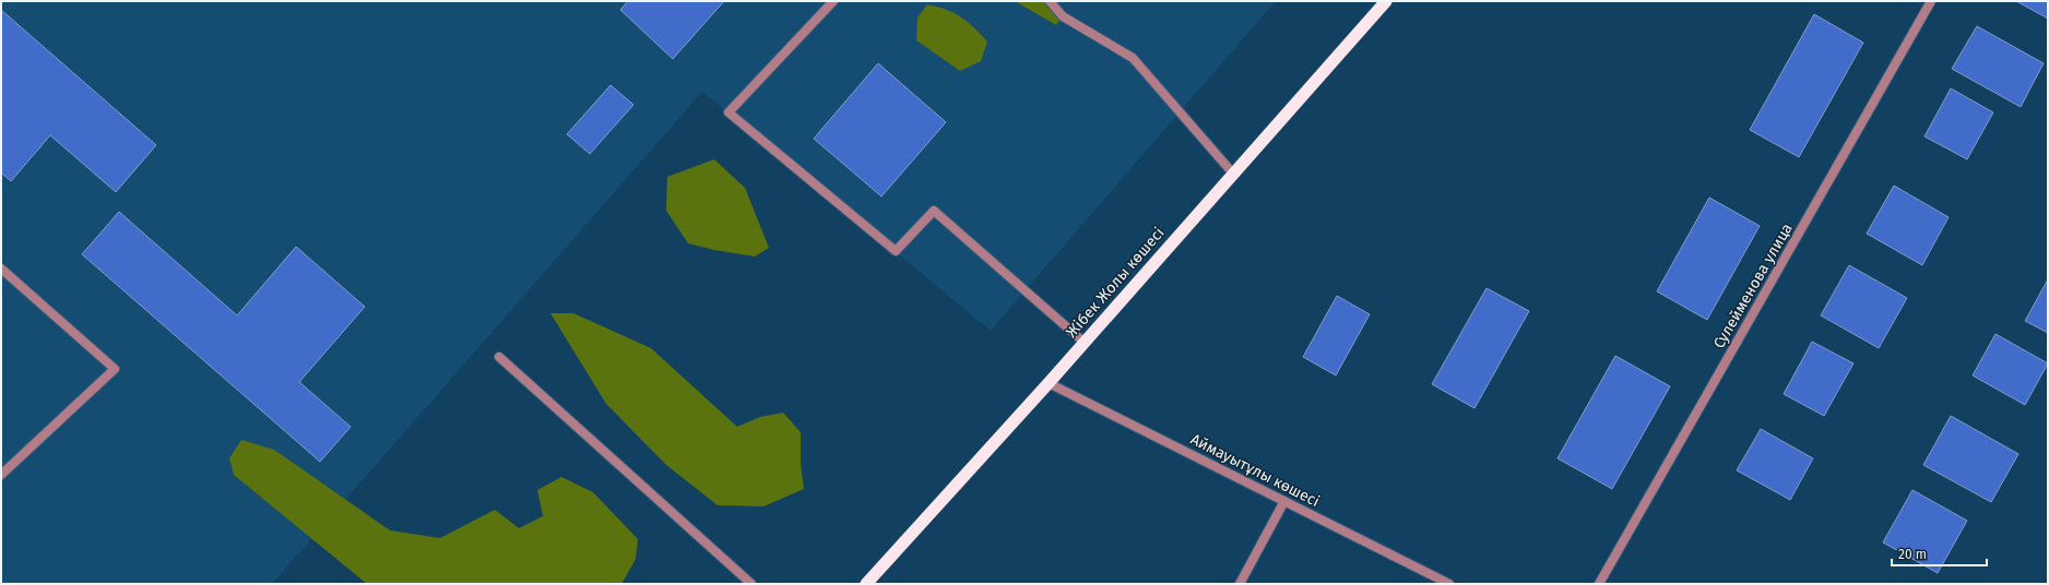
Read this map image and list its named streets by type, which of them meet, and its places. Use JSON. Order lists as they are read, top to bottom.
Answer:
{
  "streets": {
    "highway": ["Жібек Жолы көшесі"],
    "street": ["Сулейменова улица", "Аймауытұлы көшесі"]
  },
  "crossings": [
    ["Жібек Жолы көшесі", "Аймауытұлы көшесі"]
  ],
  "scale_bar": "20 m"
}
